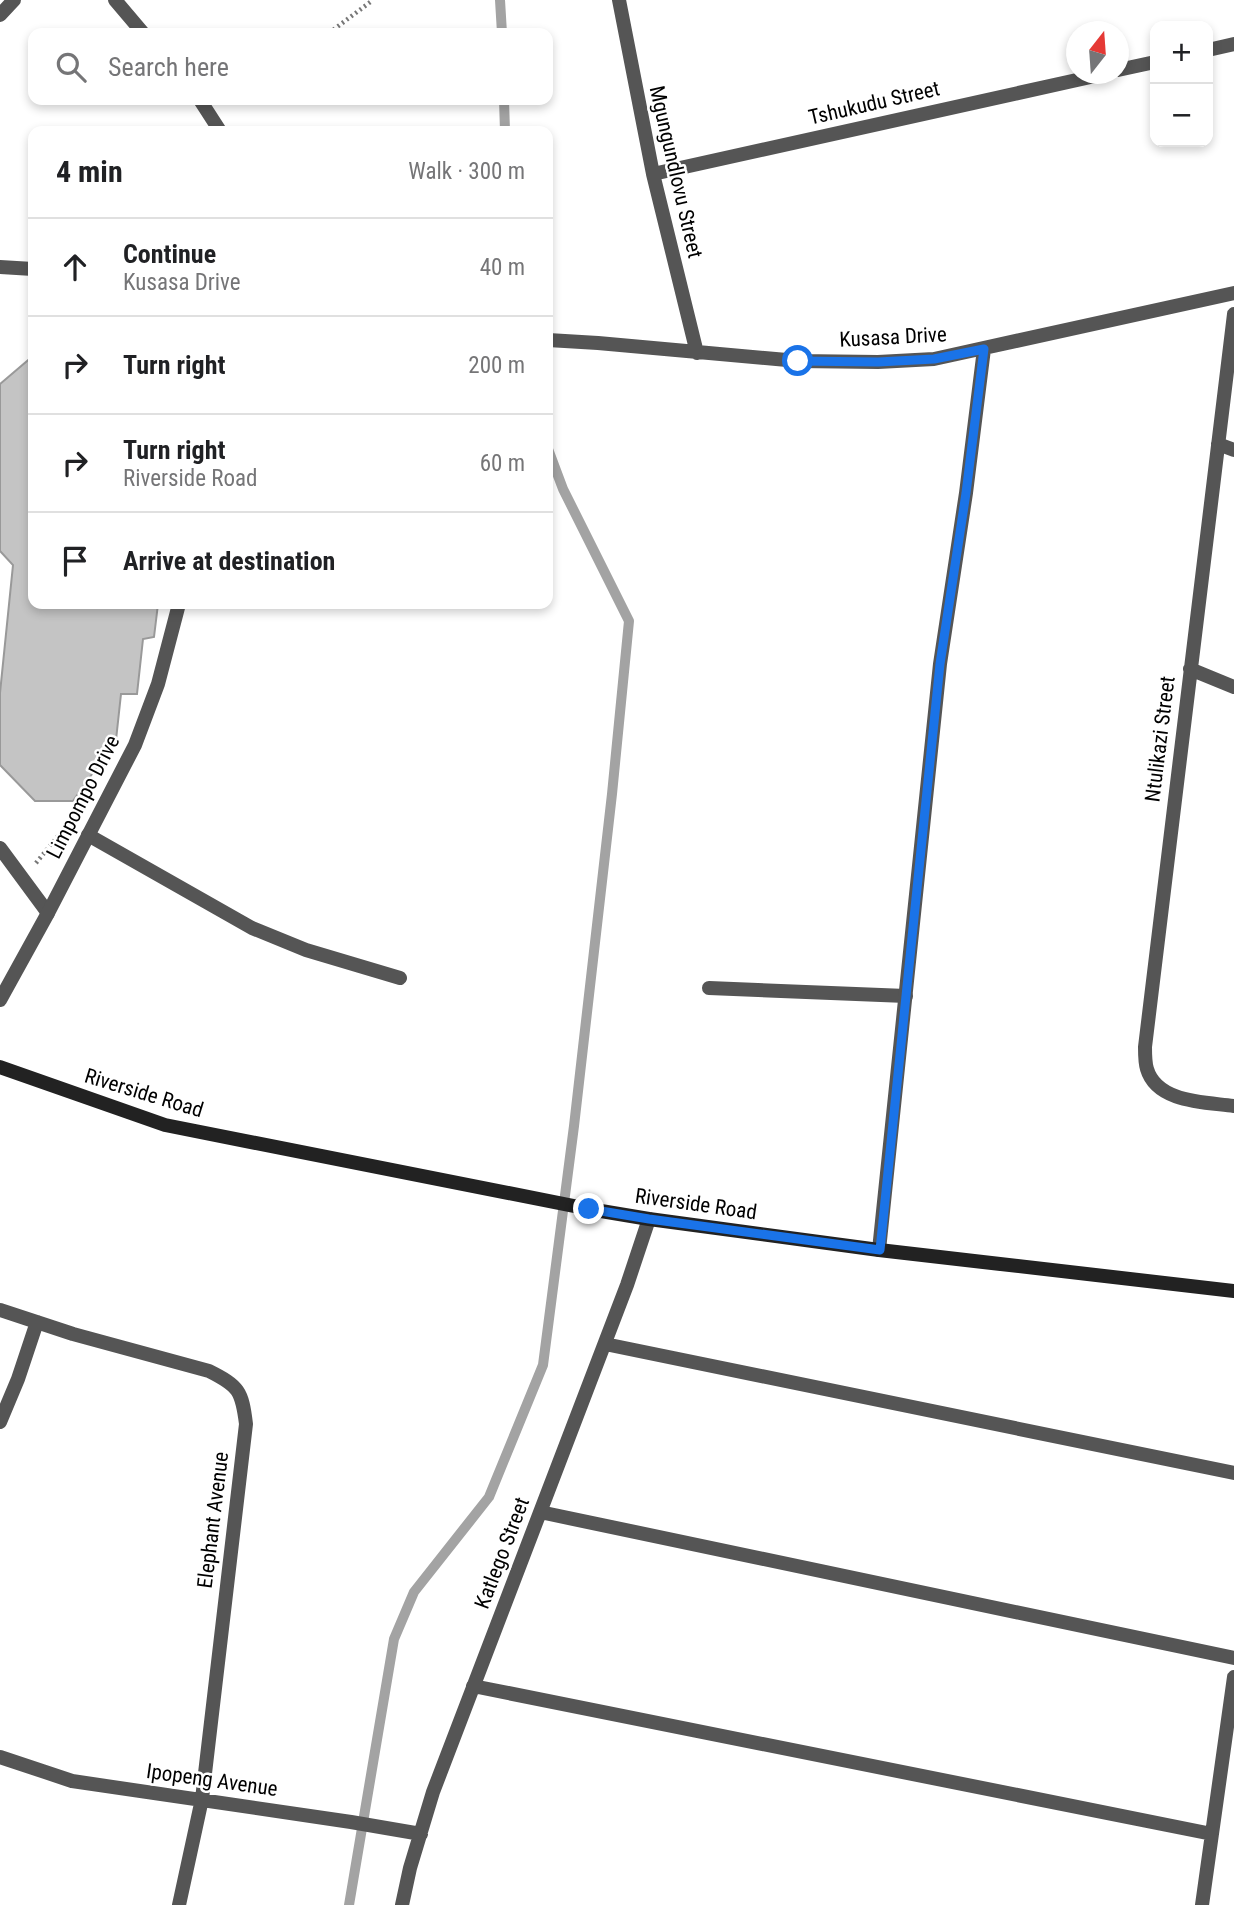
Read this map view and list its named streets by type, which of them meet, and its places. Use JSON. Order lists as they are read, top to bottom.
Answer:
{
  "streets": {
    "street": [
      "Tshukudu Street",
      "Mgungundlovu Street",
      "Kusasa Drive",
      "Ntulikazi Street",
      "Limpompo Drive",
      "Riverside Road",
      "Elephant Avenue",
      "Katlego Street",
      "Ipopeng Avenue"
    ]
  },
  "crossings": [
    ["Tshukudu Street", "Mgungundlovu Street"],
    ["Mgungundlovu Street", "Kusasa Drive"],
    ["Riverside Road", "Katlego Street"],
    ["Elephant Avenue", "Ipopeng Avenue"],
    ["Katlego Street", "Ipopeng Avenue"]
  ],
  "north": "top",
  "page": {
    "map_buttons": ["+", "−"],
    "search": "Search here",
    "heading": ["4 min", "Walk · 300 m"],
    "list": [
      ["Continue", "Kusasa Drive", "40 m"],
      ["Turn right", "200 m"],
      ["Turn right", "Riverside Road", "60 m"],
      "Arrive at destination"
    ]
  }
}
